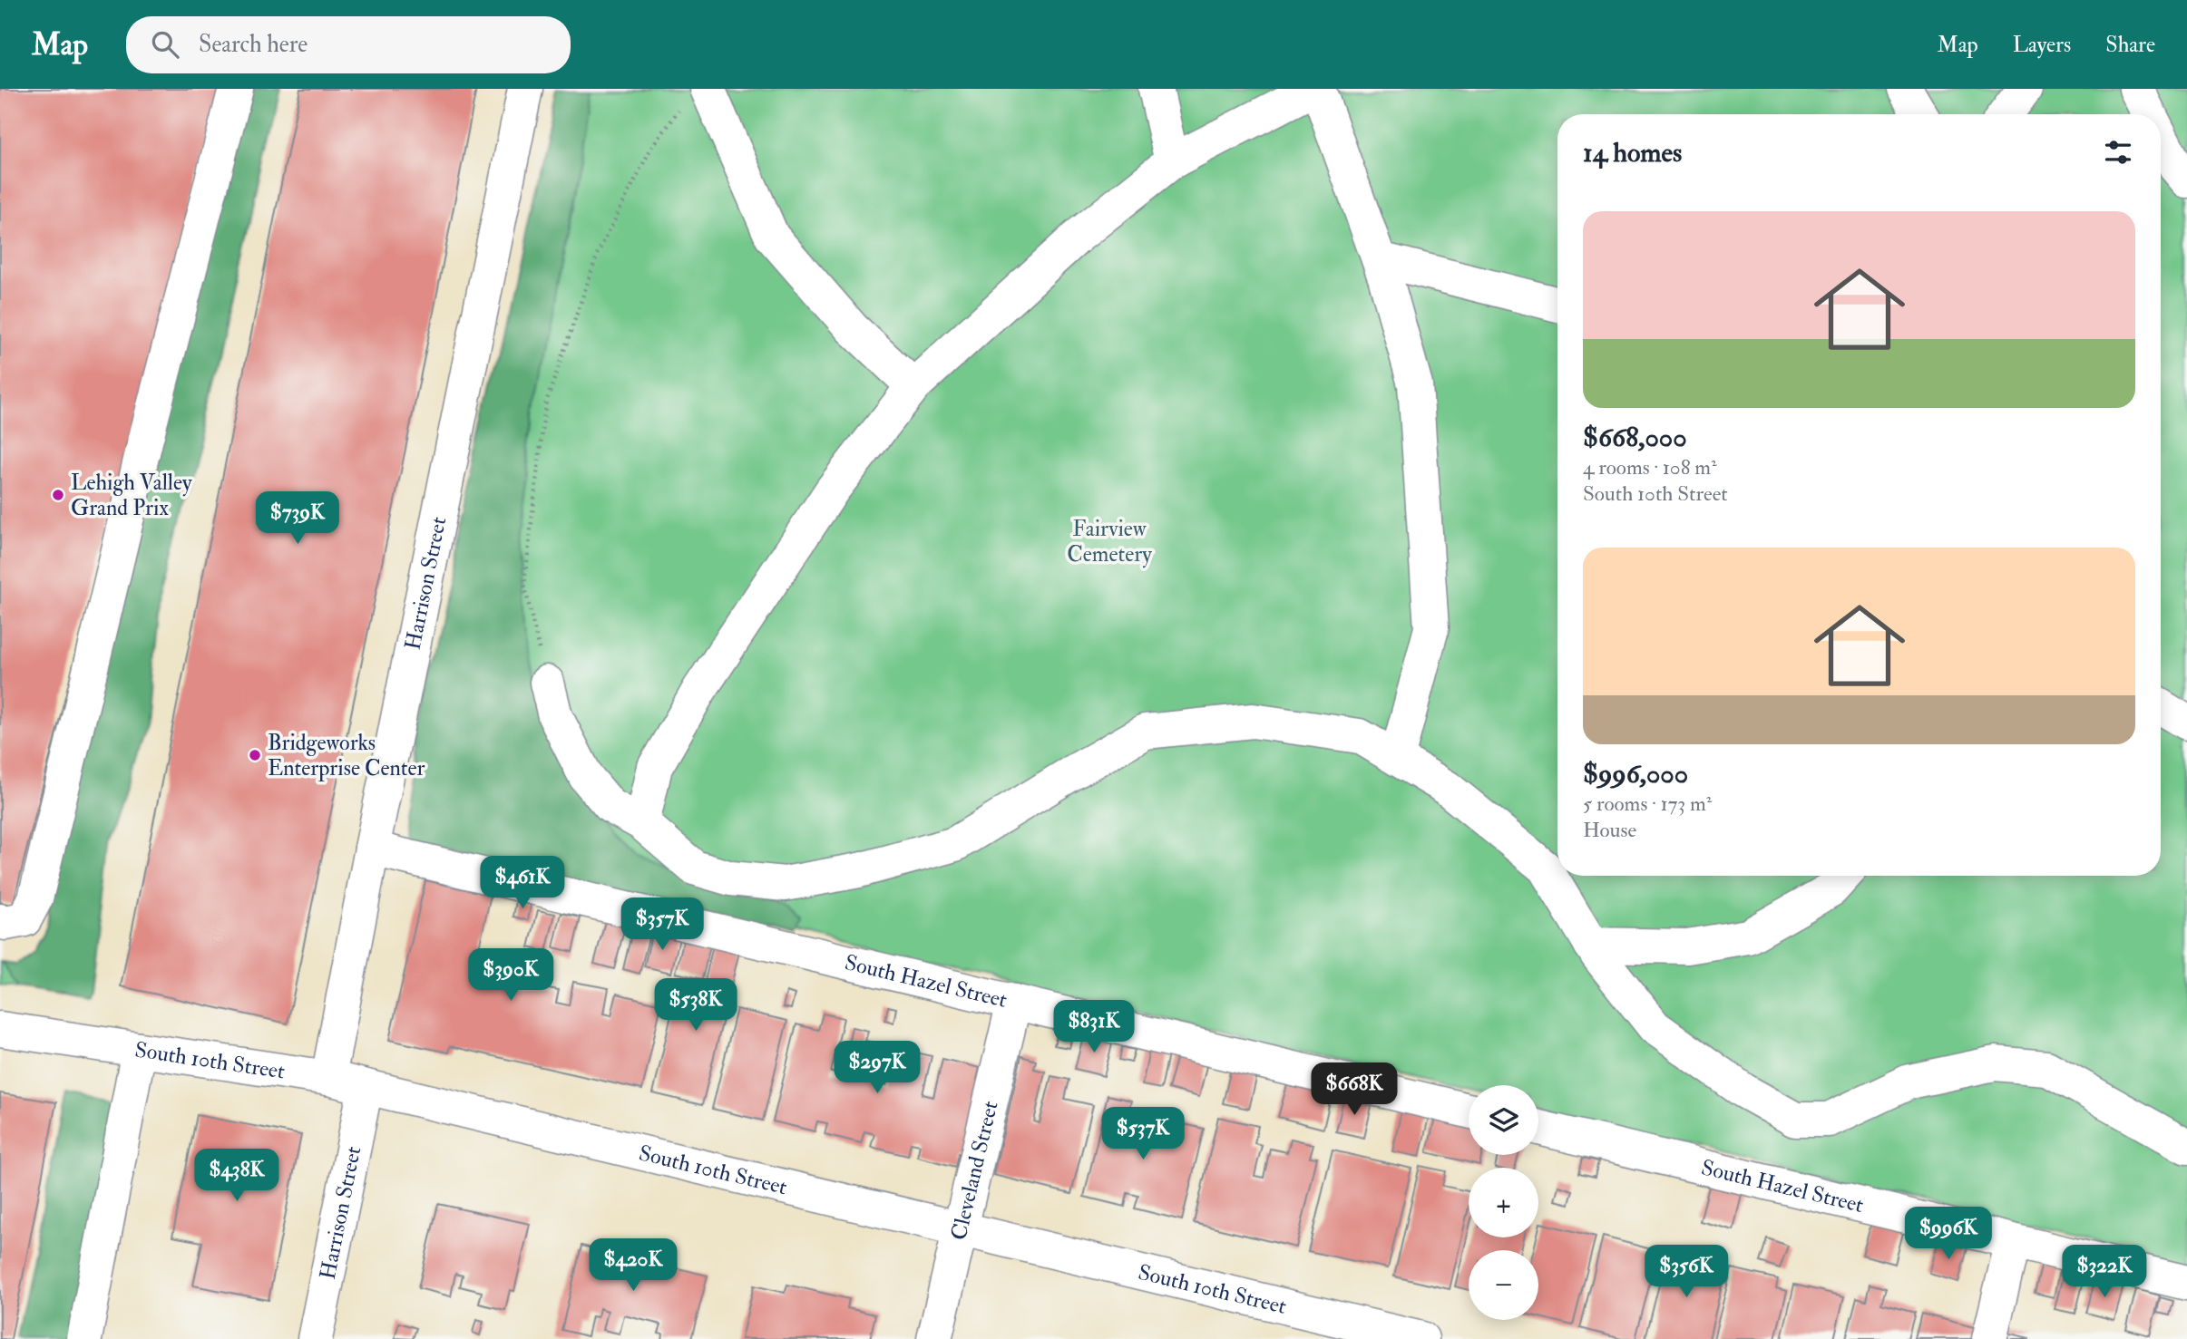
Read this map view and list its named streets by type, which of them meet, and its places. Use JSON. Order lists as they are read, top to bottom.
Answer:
{
  "streets": {
    "street": [
      "Harrison Street",
      "South Hazel Street",
      "South 10th Street",
      "Cleveland Street"
    ]
  },
  "crossings": [
    ["Harrison Street", "South Hazel Street"],
    ["Harrison Street", "South 10th Street"],
    ["South Hazel Street", "Cleveland Street"],
    ["South 10th Street", "Cleveland Street"]
  ],
  "parks": ["Fairview Cemetery"],
  "places": ["Lehigh Valley Grand Prix", "Bridgeworks Enterprise Center"],
  "page": {
    "header": "Map",
    "search": "Search here",
    "nav": ["Map", "Layers", "Share"],
    "heading": "14 homes",
    "list": [
      {
        "name": "$668,000",
        "note": "4 rooms · 108 m² · South 10th Street"
      },
      {
        "name": "$996,000",
        "note": "5 rooms · 173 m² · House"
      }
    ],
    "price": [
      "$739K",
      "$461K",
      "$357K",
      "$390K",
      "$538K",
      "$831K",
      "$297K",
      "$668K",
      "$537K",
      "$438K",
      "$996K",
      "$420K",
      "$356K",
      "$322K"
    ],
    "map_buttons": ["+", "−"]
  }
}
